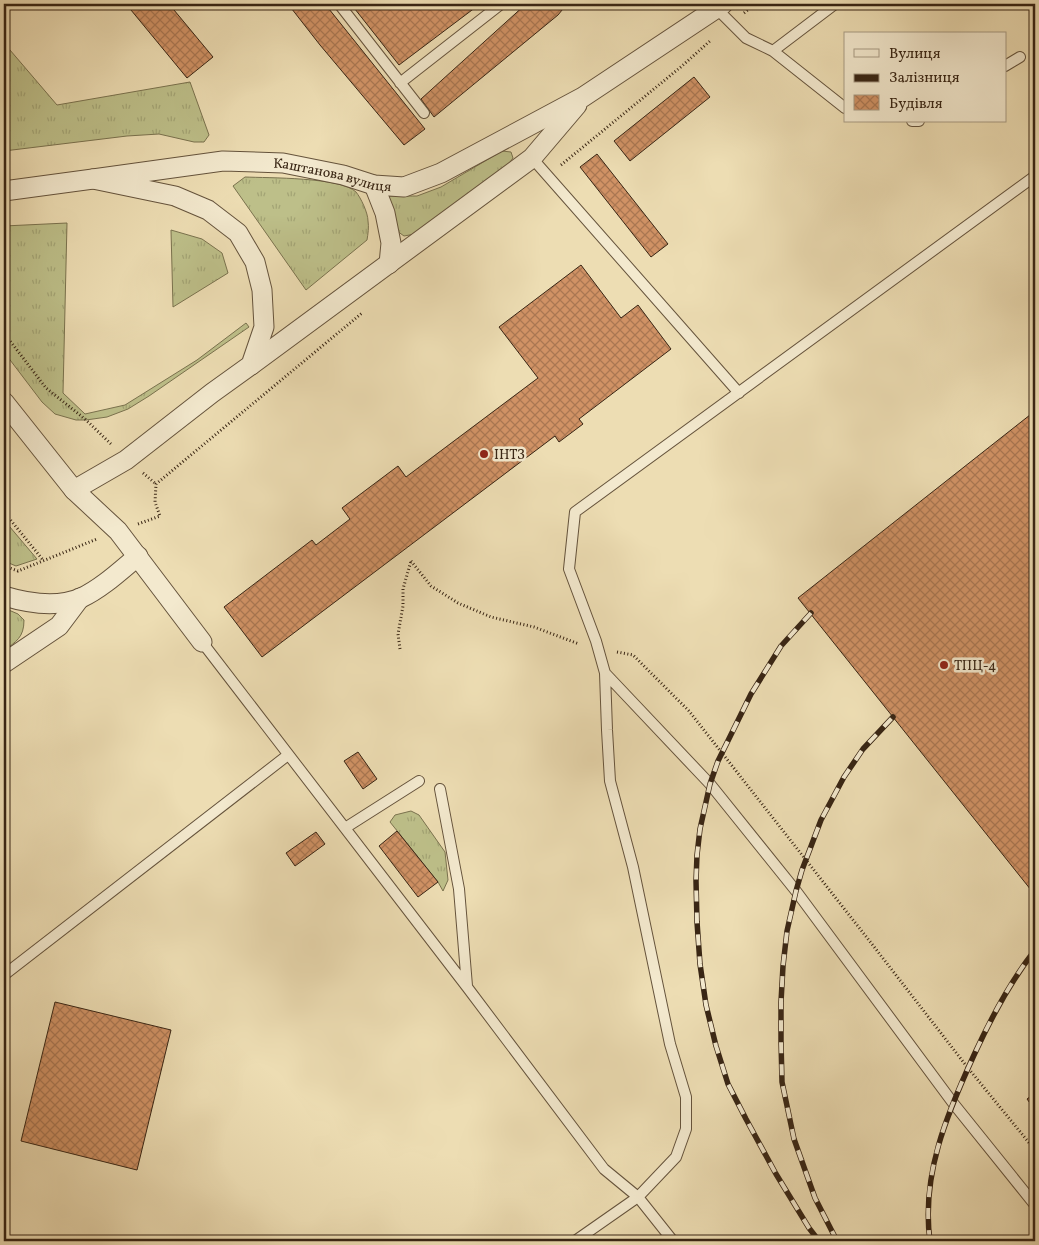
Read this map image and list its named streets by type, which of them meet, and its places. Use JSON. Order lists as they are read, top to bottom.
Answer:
{
  "streets": {
    "street": ["Каштанова вулиця"]
  },
  "places": ["ІНТЗ", "ТПЦ-4"],
  "legend": ["Вулиця", "Залізниця", "Будівля"]
}
